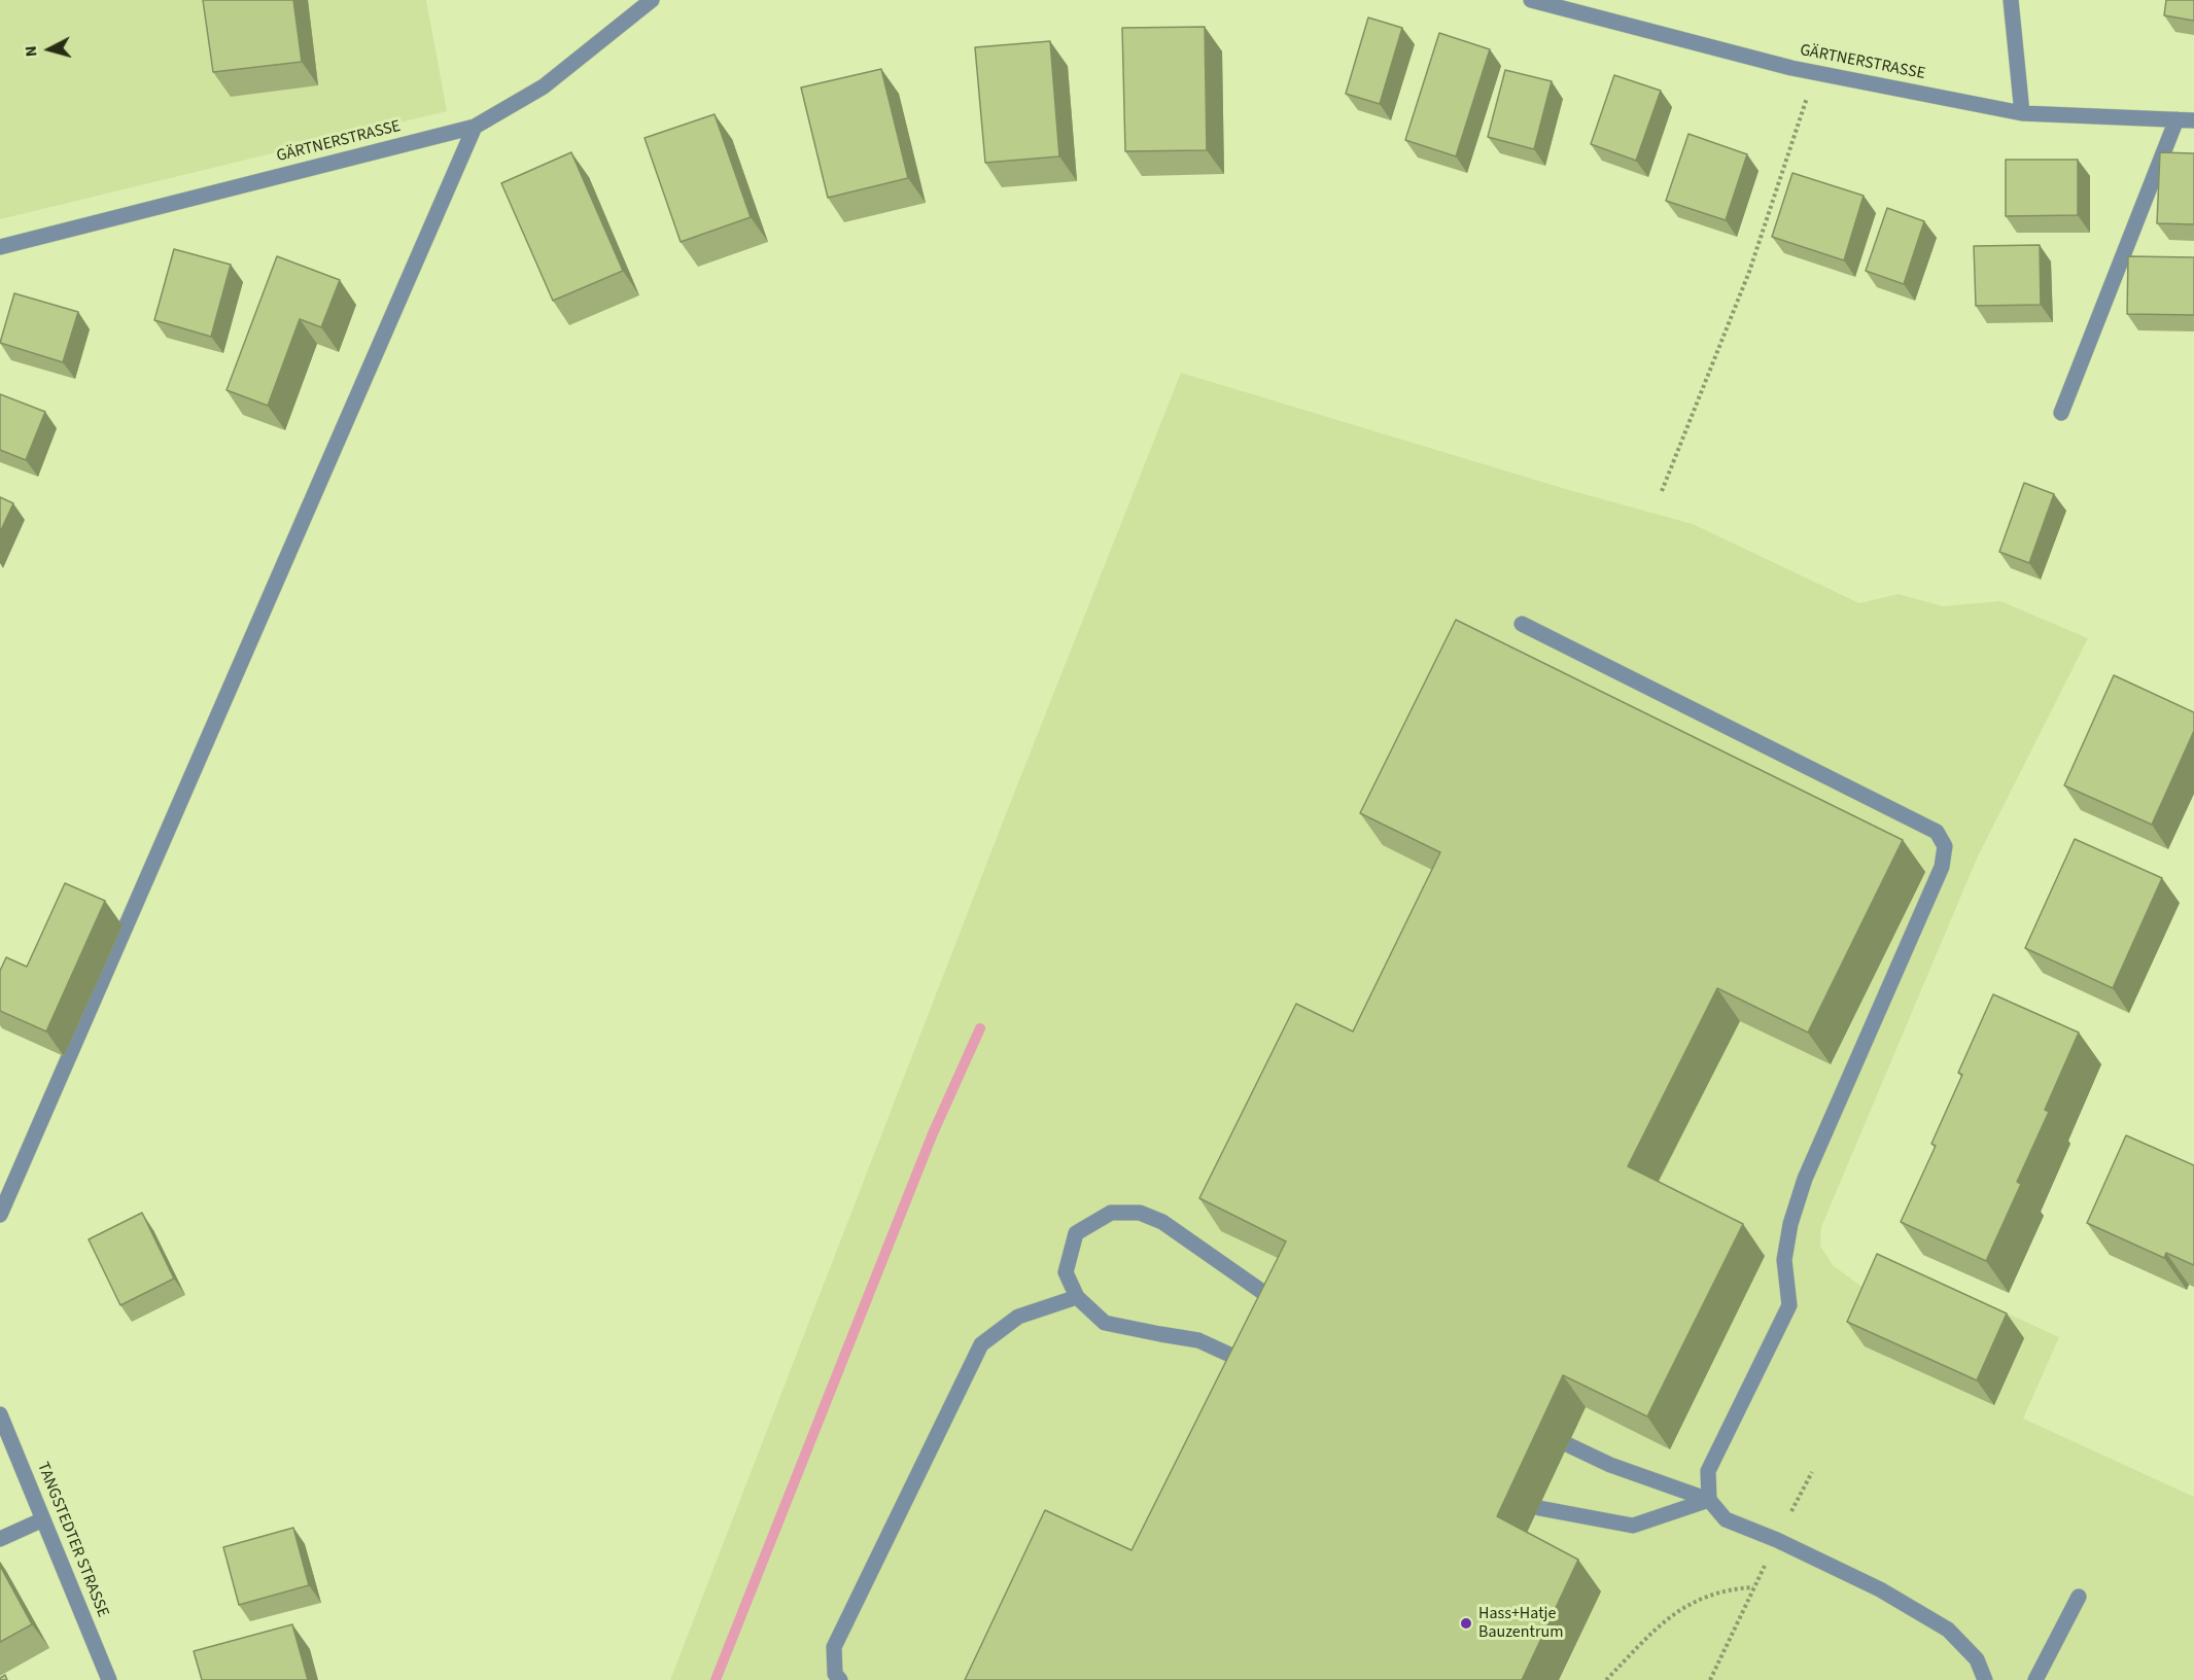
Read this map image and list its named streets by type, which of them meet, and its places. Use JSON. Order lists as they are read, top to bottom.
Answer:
{
  "streets": {
    "street": ["GÄRTNERSTRASSE", "TANGSTEDTER STRASSE"]
  },
  "places": ["Hass+Hatje Bauzentrum"],
  "north": "left"
}
